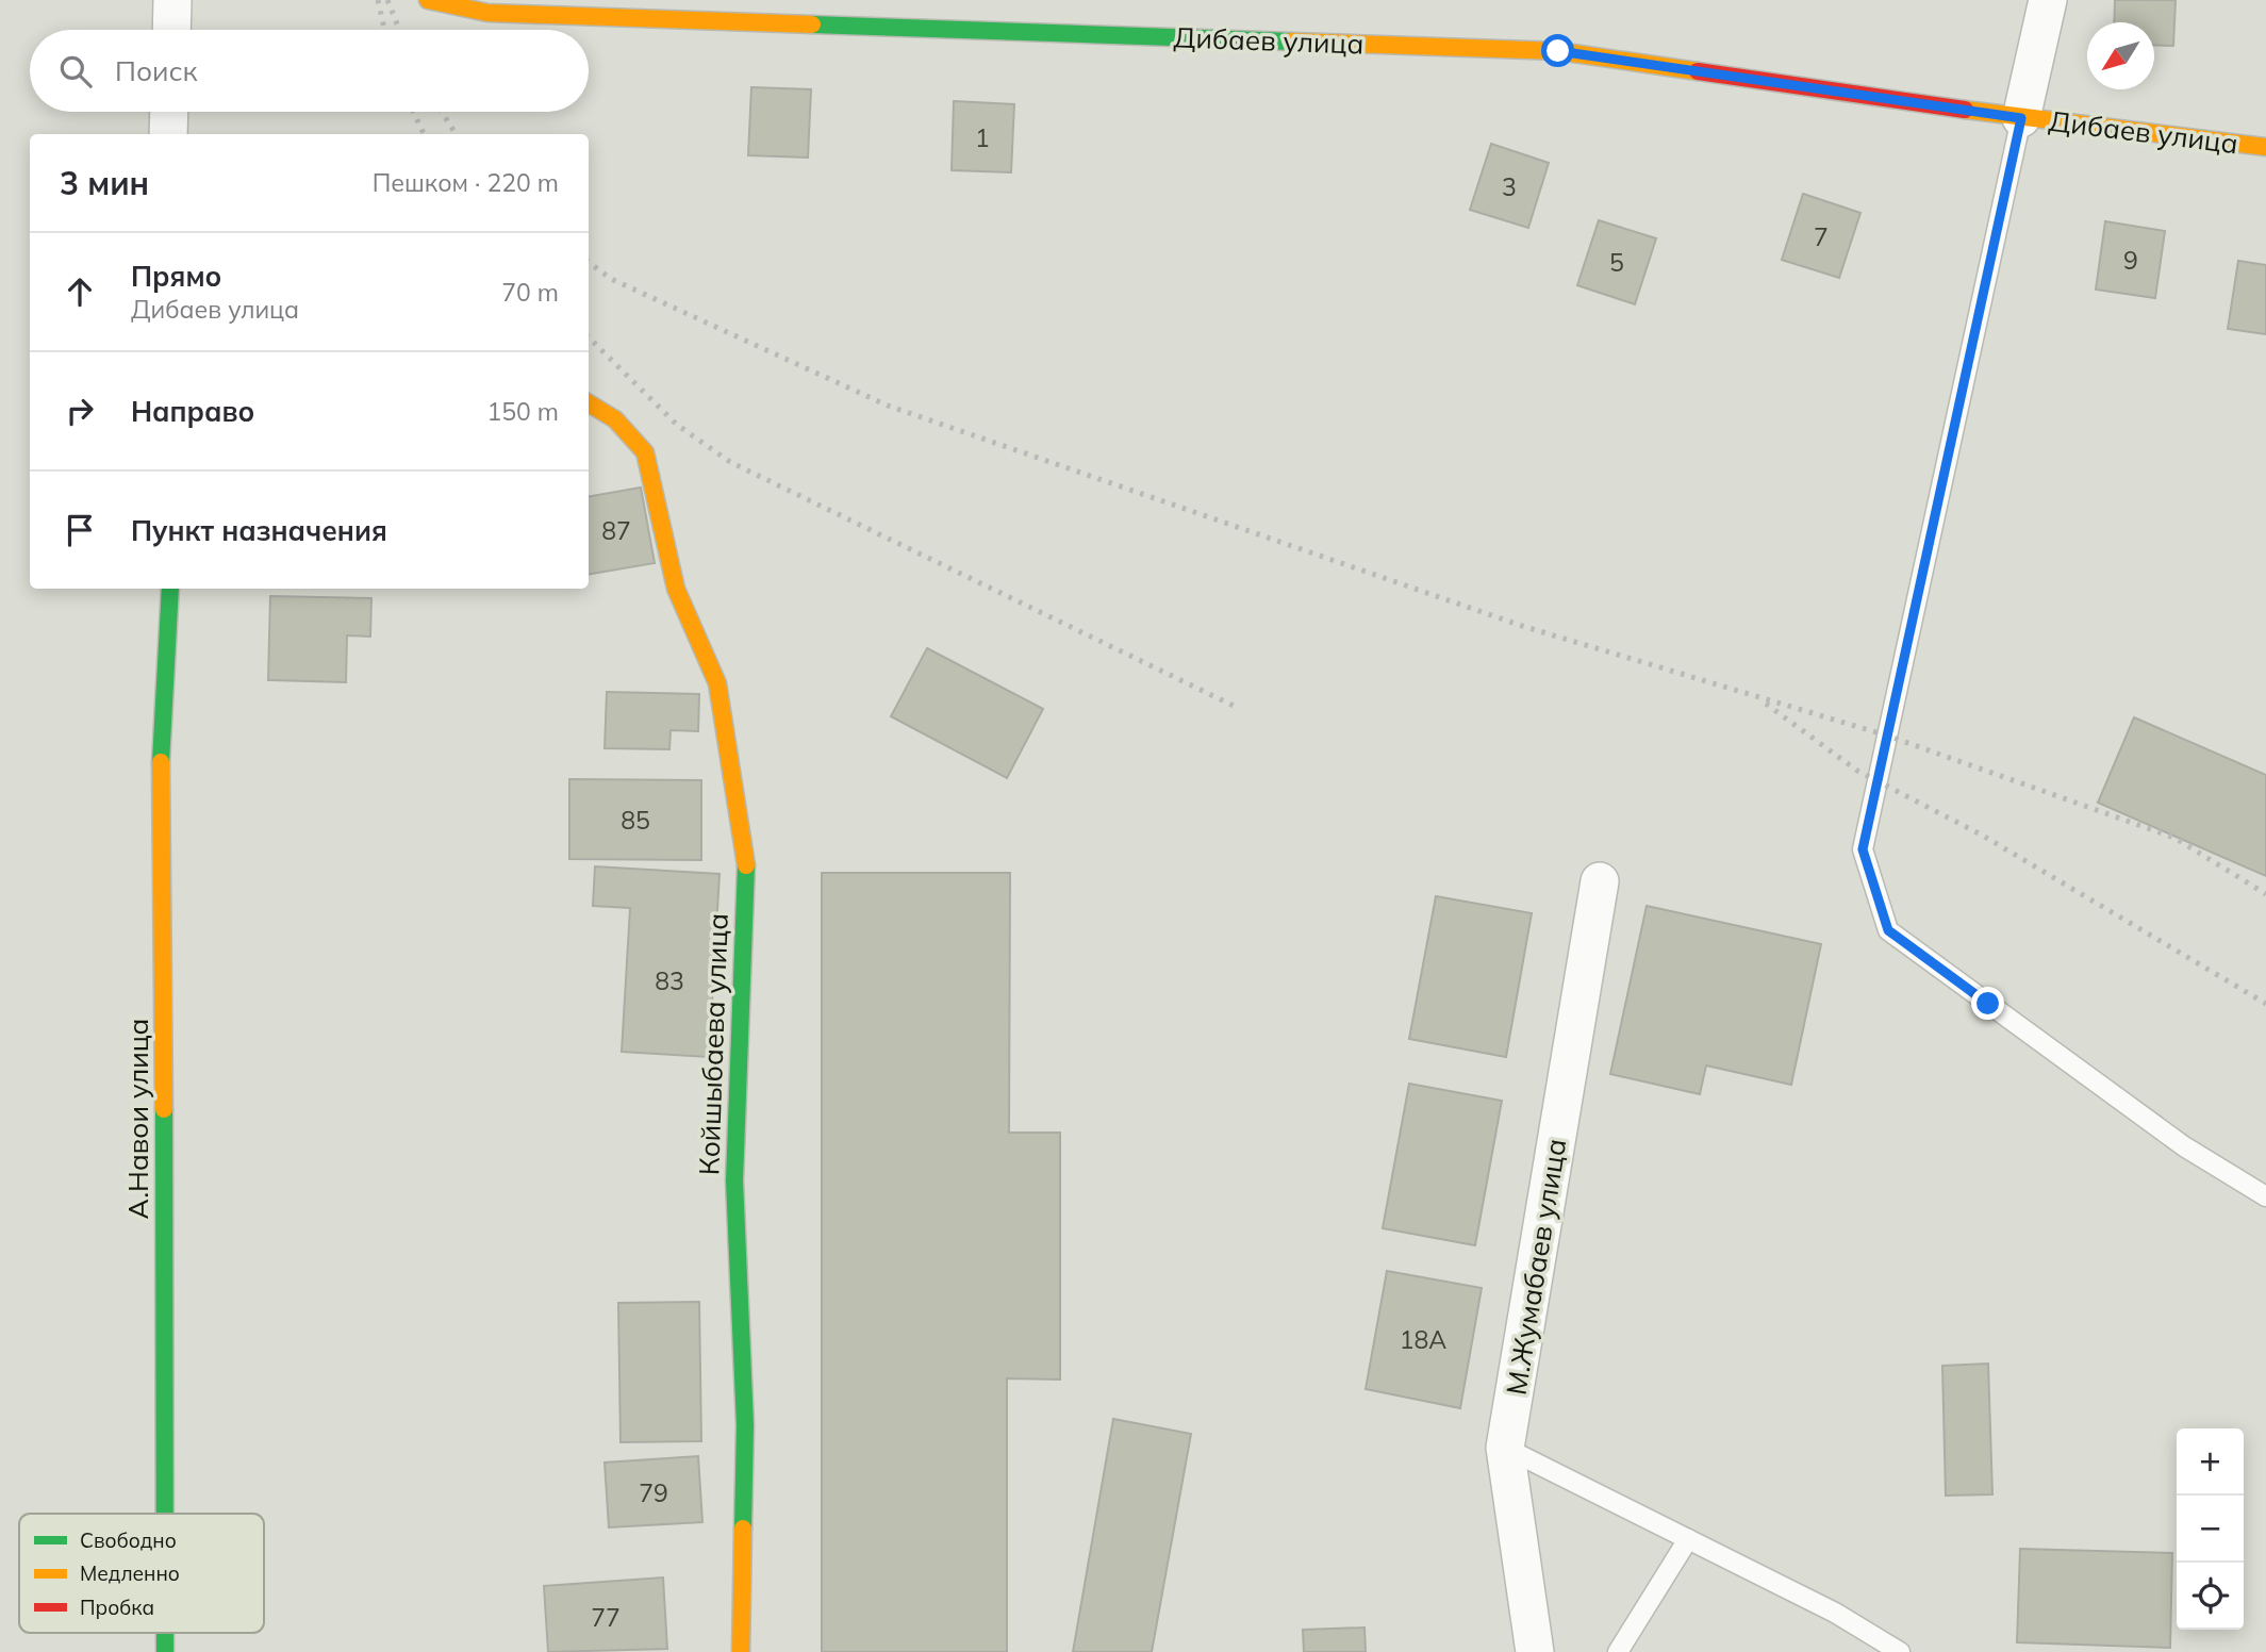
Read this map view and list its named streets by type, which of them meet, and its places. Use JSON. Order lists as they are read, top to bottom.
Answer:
{
  "streets": {
    "street": [
      "Дибаев улица",
      "Койшыбаева улица",
      "А.Навои улица",
      "М.Жумабаев улица"
    ]
  },
  "house_numbers": [
    "1",
    "3",
    "7",
    "9",
    "5",
    "87",
    "85",
    "83",
    "18А",
    "79",
    "77"
  ],
  "legend": ["Свободно", "Медленно", "Пробка"],
  "north": "bottom left",
  "page": {
    "search": "Поиск",
    "heading": ["3 мин", "Пешком · 220 m"],
    "list": [
      ["Прямо", "Дибаев улица", "70 m"],
      ["Направо", "150 m"],
      "Пункт назначения"
    ],
    "map_buttons": ["+", "−"]
  }
}
